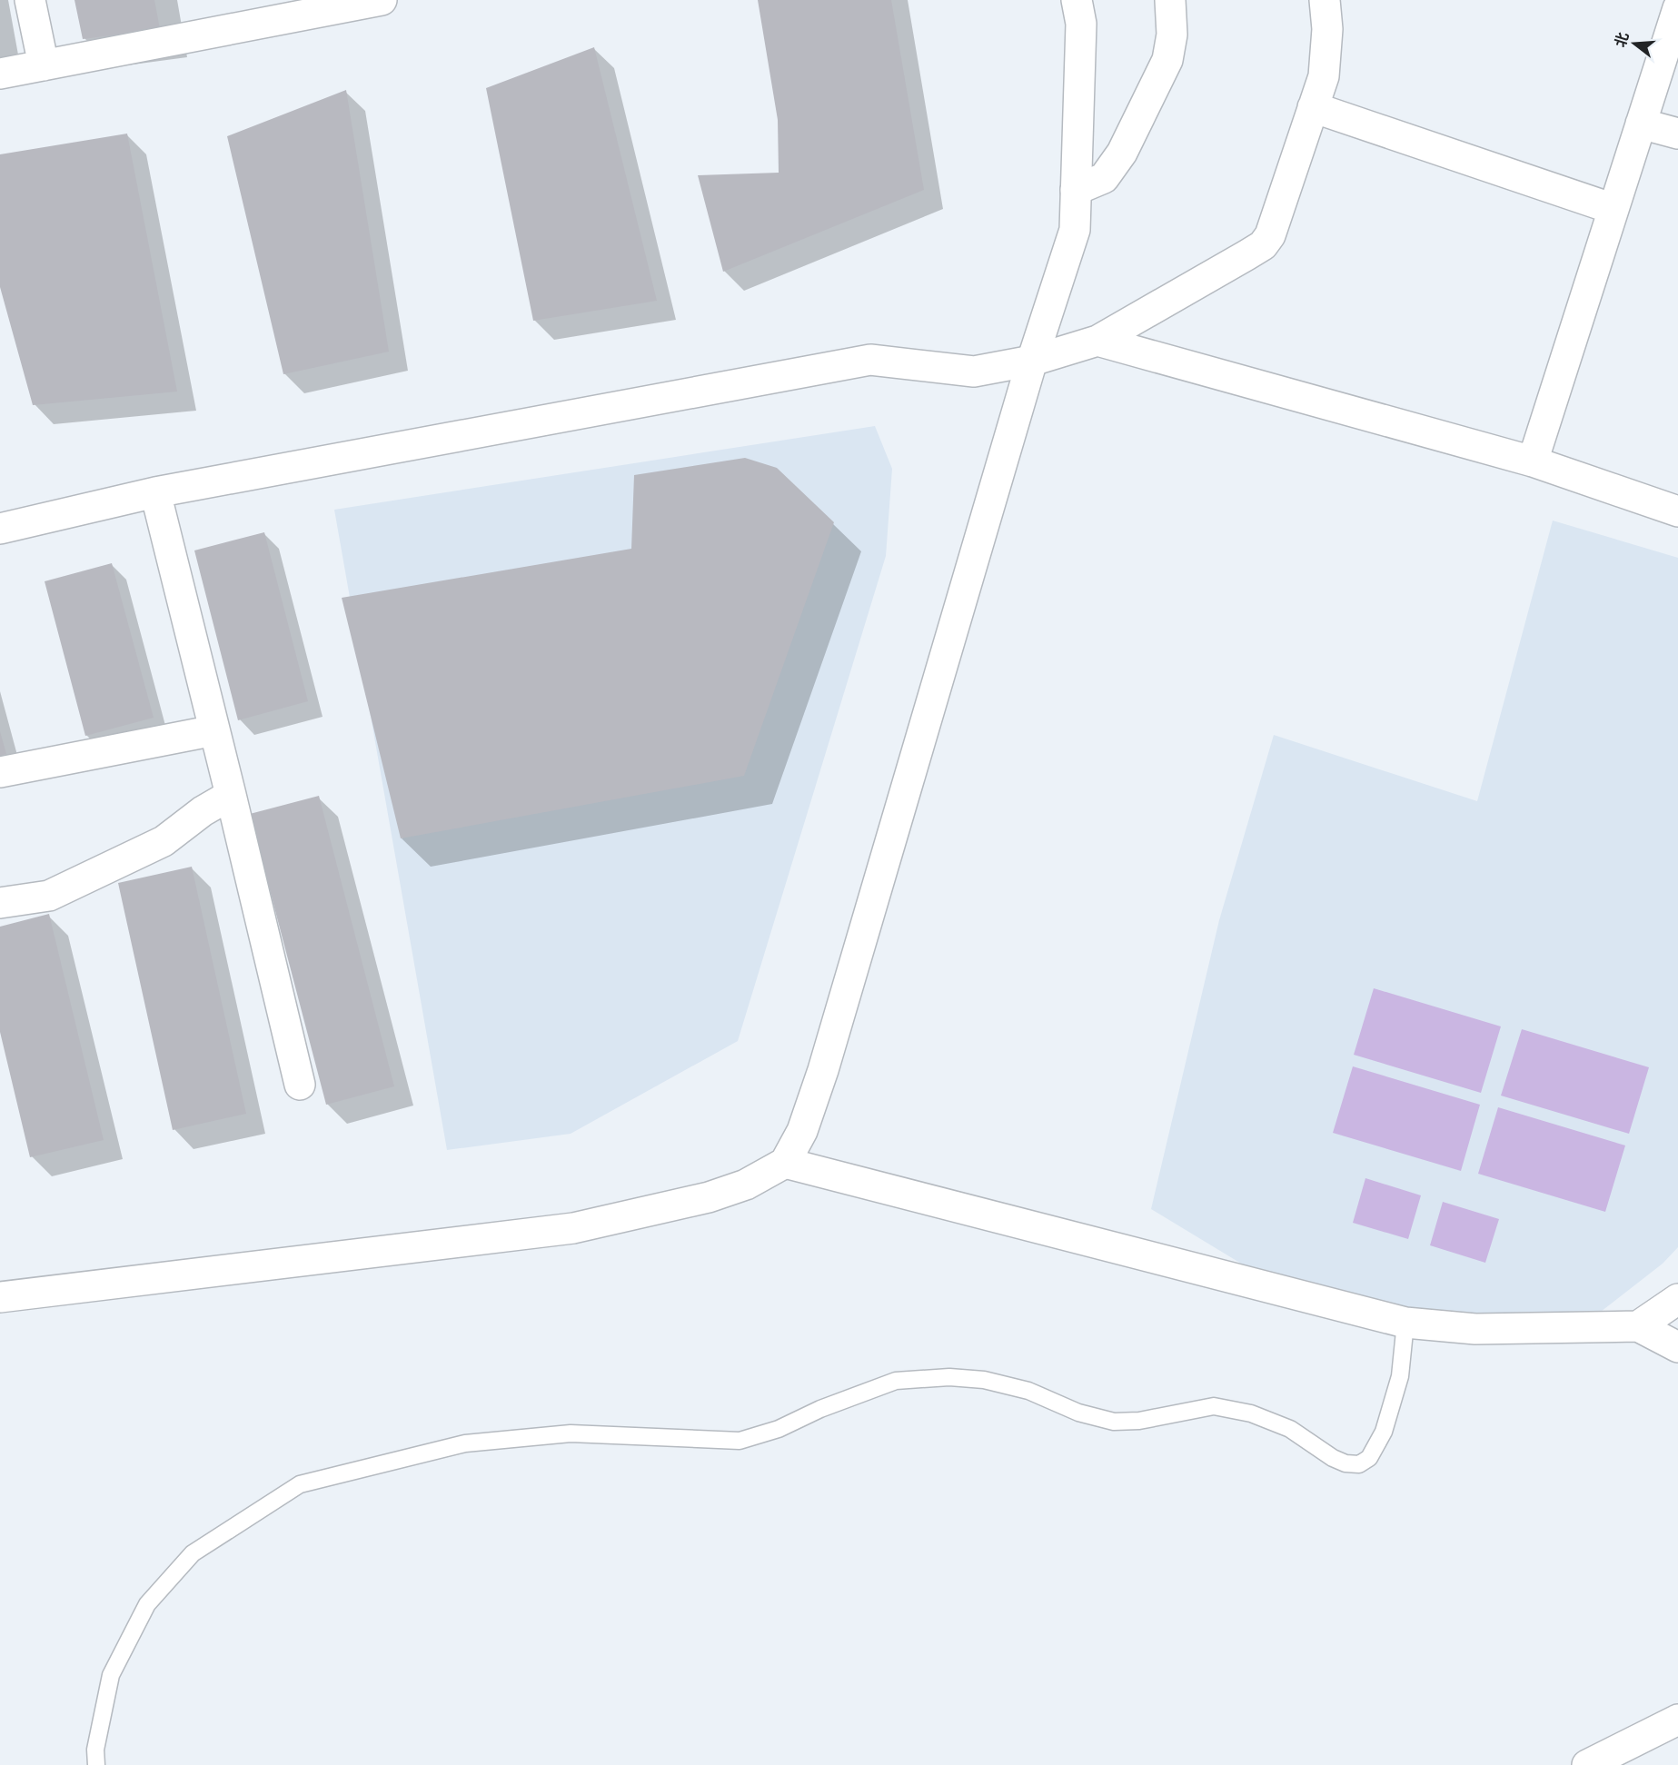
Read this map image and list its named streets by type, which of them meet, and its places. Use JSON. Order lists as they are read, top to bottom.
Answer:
{
  "north": "left"
}
